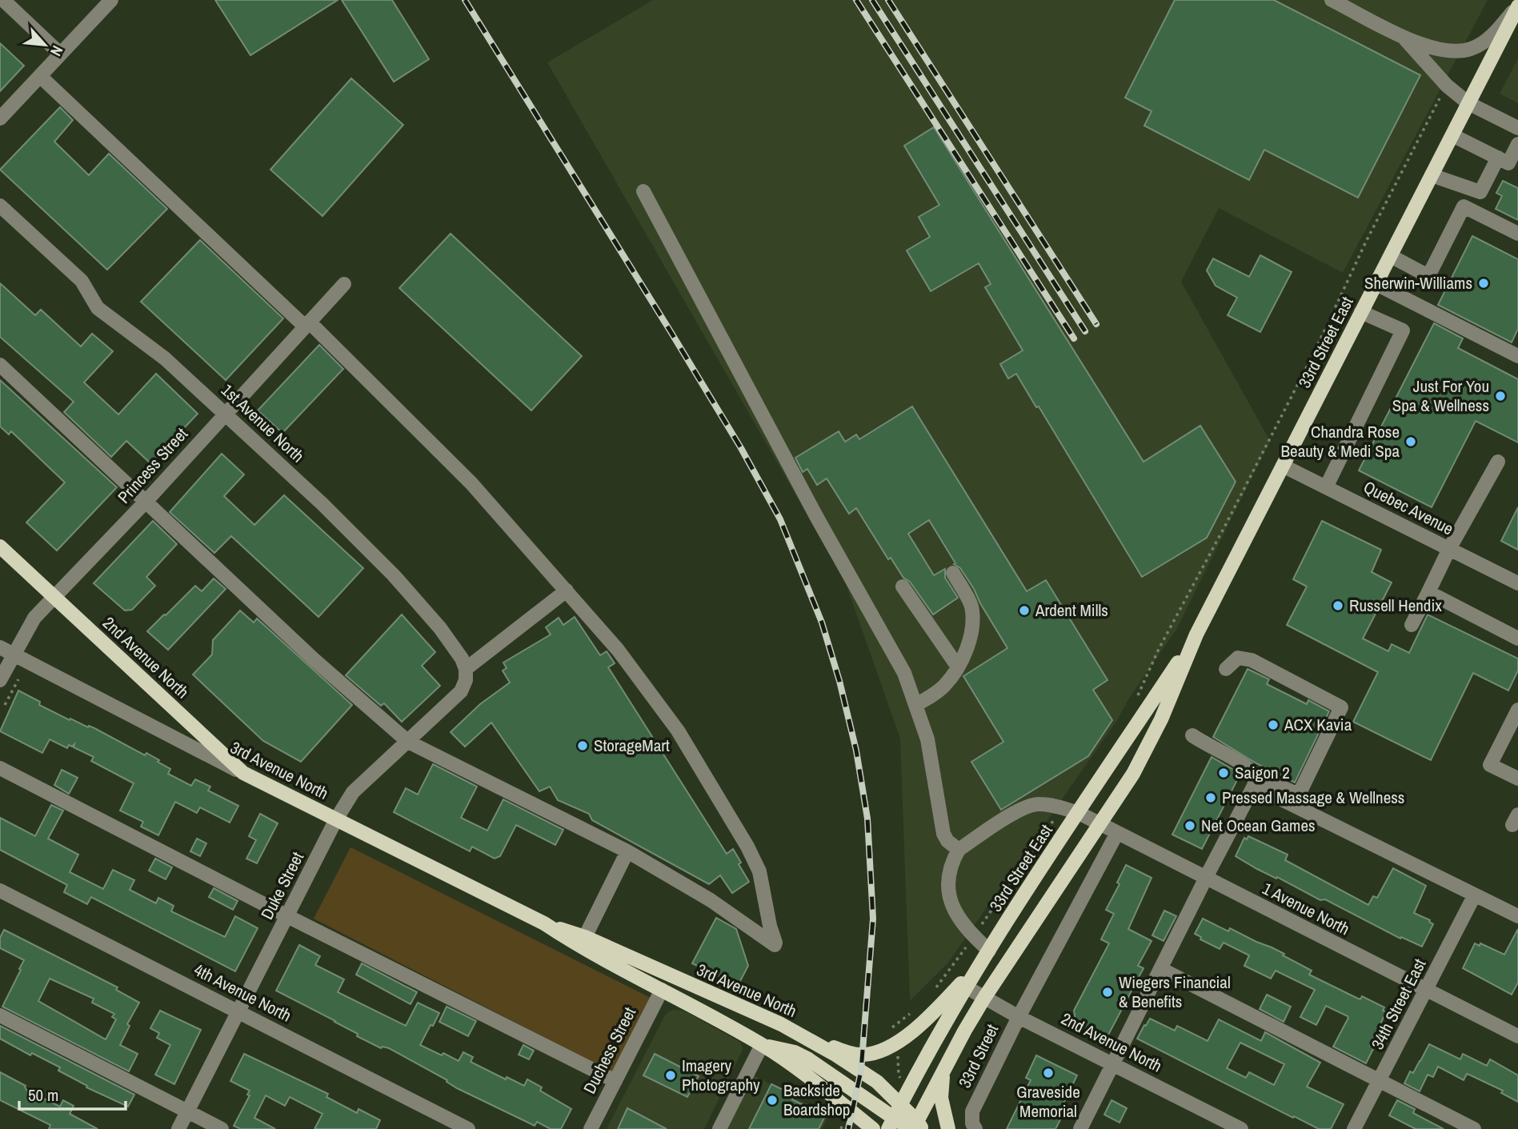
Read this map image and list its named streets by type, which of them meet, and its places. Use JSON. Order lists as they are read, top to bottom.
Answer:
{
  "streets": {
    "main road": ["33rd Street East", "2nd Avenue North", "3rd Avenue North"],
    "street": [
      "1st Avenue North",
      "Princess Street",
      "Quebec Avenue",
      "Duke Street",
      "1 Avenue North",
      "4th Avenue North",
      "34th Street East",
      "Duchess Street",
      "33rd Street"
    ]
  },
  "crossings": [
    ["33rd Street East", "Quebec Avenue"],
    ["33rd Street East", "2nd Avenue North"],
    ["33rd Street East", "3rd Avenue North"],
    ["33rd Street East", "1 Avenue North"],
    ["1st Avenue North", "Princess Street"],
    ["1st Avenue North", "Duke Street"],
    ["Princess Street", "2nd Avenue North"],
    ["Princess Street", "3rd Avenue North"],
    ["2nd Avenue North", "3rd Avenue North"],
    ["2nd Avenue North", "33rd Street"],
    ["3rd Avenue North", "Duke Street"],
    ["3rd Avenue North", "Duchess Street"],
    ["Duke Street", "4th Avenue North"],
    ["1 Avenue North", "34th Street East"]
  ],
  "places": [
    "Sherwin-Williams",
    "Just For You Spa & Wellness",
    "Chandra Rose Beauty & Medi Spa",
    "Russell Hendix",
    "Ardent Mills",
    "ACX Kavia",
    "StorageMart",
    "Saigon 2",
    "Pressed Massage & Wellness",
    "Net Ocean Games",
    "Wiegers Financial & Benefits",
    "Graveside Memorial",
    "Imagery Photography",
    "Backside Boardshop"
  ],
  "scale_bar": "50 m",
  "north": "bottom right"
}
